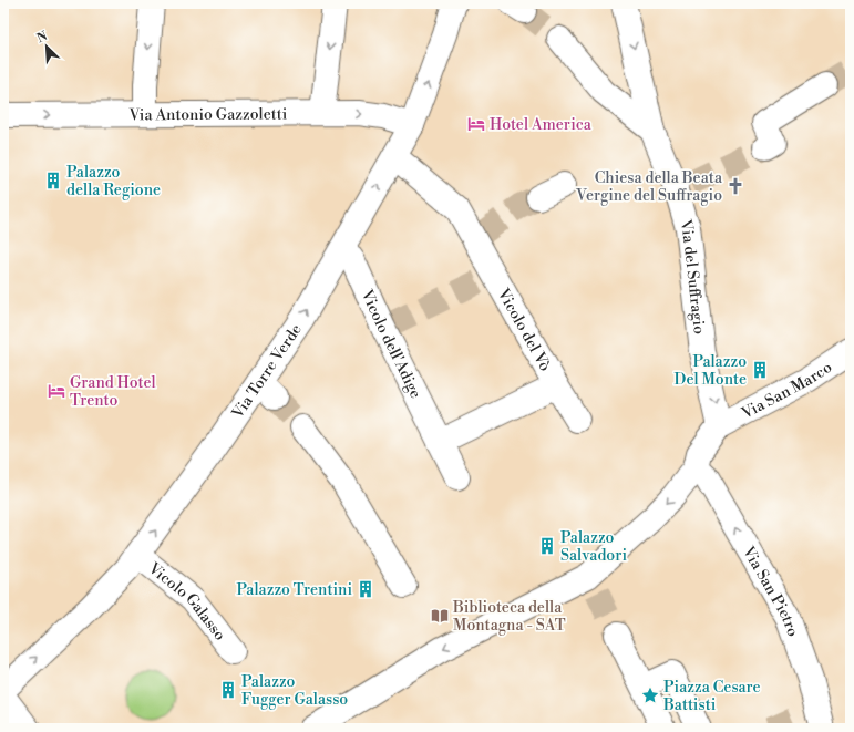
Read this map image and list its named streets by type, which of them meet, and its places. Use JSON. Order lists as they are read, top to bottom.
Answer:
{
  "streets": {
    "street": [
      "Via Antonio Gazzoletti",
      "Via del Suffragio",
      "Vicolo del Vò",
      "Vicolo dell'Adige",
      "Via Torre Verde",
      "Via San Marco",
      "Via San Pietro",
      "Vicolo Galasso"
    ]
  },
  "crossings": [
    ["Via Antonio Gazzoletti", "Via Torre Verde"],
    ["Via del Suffragio", "Via San Marco"],
    ["Vicolo del Vò", "Vicolo dell'Adige"],
    ["Vicolo del Vò", "Via Torre Verde"],
    ["Vicolo dell'Adige", "Via Torre Verde"],
    ["Via Torre Verde", "Vicolo Galasso"]
  ],
  "one_way": ["Via Antonio Gazzoletti", "Via del Suffragio", "Via Torre Verde"],
  "places": {
    "hotel": ["Hotel America", "Grand Hotel Trento"],
    "building": [
      "Palazzo della Regione",
      "Palazzo Del Monte",
      "Palazzo Salvadori",
      "Palazzo Trentini",
      "Palazzo Fugger Galasso"
    ],
    "church": ["Chiesa della Beata Vergine del Suffragio"],
    "library": ["Biblioteca della Montagna - SAT"],
    "place": ["Piazza Cesare Battisti"]
  },
  "north": "top left"
}
